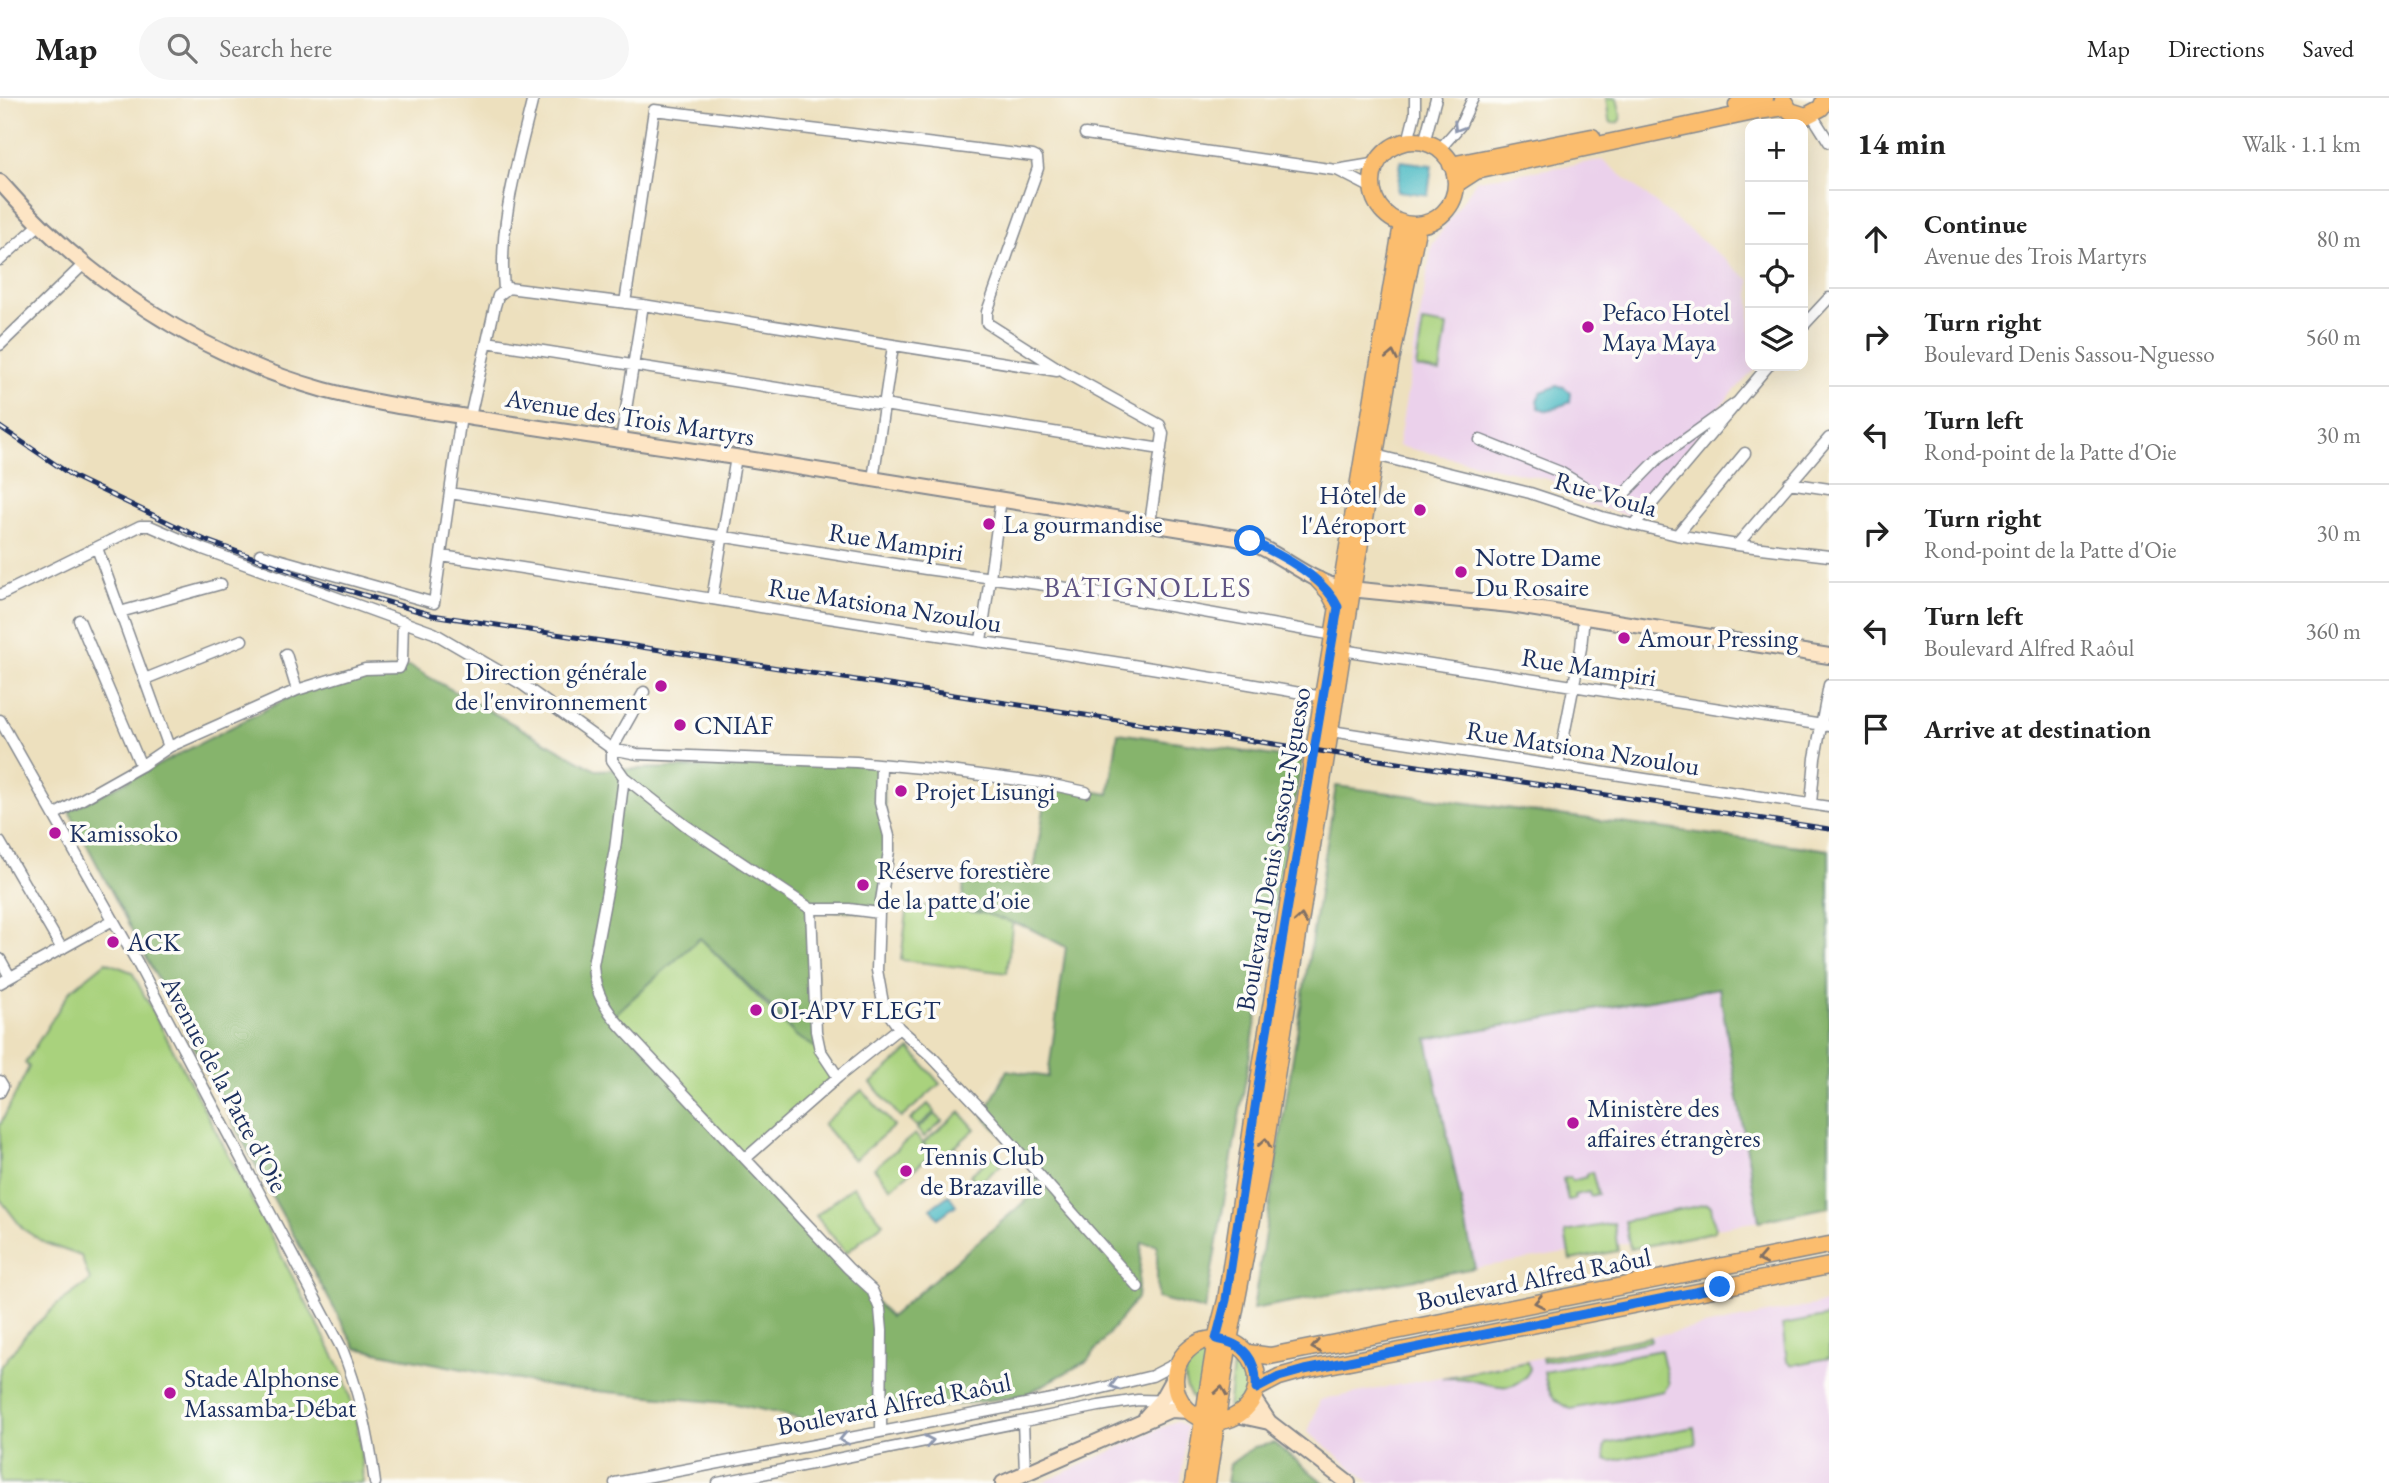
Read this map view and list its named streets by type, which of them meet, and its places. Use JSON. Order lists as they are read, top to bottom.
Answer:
{
  "streets": {
    "main road": ["Avenue des Trois Martyrs", "Boulevard Denis Sassou-Nguesso", "Boulevard Alfred Raôul"],
    "street": [
      "Rue Voula",
      "Rue Mampiri",
      "Rue Matsiona Nzoulou",
      "Avenue de la Patte d'Oie"
    ]
  },
  "crossings": [
    ["Avenue des Trois Martyrs", "Boulevard Denis Sassou-Nguesso"],
    ["Rue Voula", "Boulevard Denis Sassou-Nguesso"],
    ["Rue Mampiri", "Boulevard Denis Sassou-Nguesso"],
    ["Rue Matsiona Nzoulou", "Boulevard Denis Sassou-Nguesso"],
    ["Boulevard Denis Sassou-Nguesso", "Boulevard Alfred Raôul"]
  ],
  "districts": ["BATIGNOLLES"],
  "places": [
    "Pefaco Hotel Maya Maya",
    "Hôtel de l'Aéroport",
    "La gourmandise",
    "Notre Dame Du Rosaire",
    "Amour Pressing",
    "Direction générale de l'environnement",
    "CNIAF",
    "Projet Lisungi",
    "Kamissoko",
    "Réserve forestière de la patte d'oie",
    "ACK",
    "OI-APV FLEGT",
    "Ministère des affaires étrangères",
    "Tennis Club de Brazaville",
    "Stade Alphonse Massamba-Débat"
  ],
  "page": {
    "header": "Map",
    "search": "Search here",
    "nav": ["Map", "Directions", "Saved"],
    "heading": ["14 min", "Walk · 1.1 km"],
    "map_buttons": ["+", "−"],
    "list": [
      ["Continue", "Avenue des Trois Martyrs", "80 m"],
      ["Turn right", "Boulevard Denis Sassou-Nguesso", "560 m"],
      ["Turn left", "Rond-point de la Patte d'Oie", "30 m"],
      ["Turn right", "Rond-point de la Patte d'Oie", "30 m"],
      ["Turn left", "Boulevard Alfred Raôul", "360 m"],
      "Arrive at destination"
    ]
  }
}
